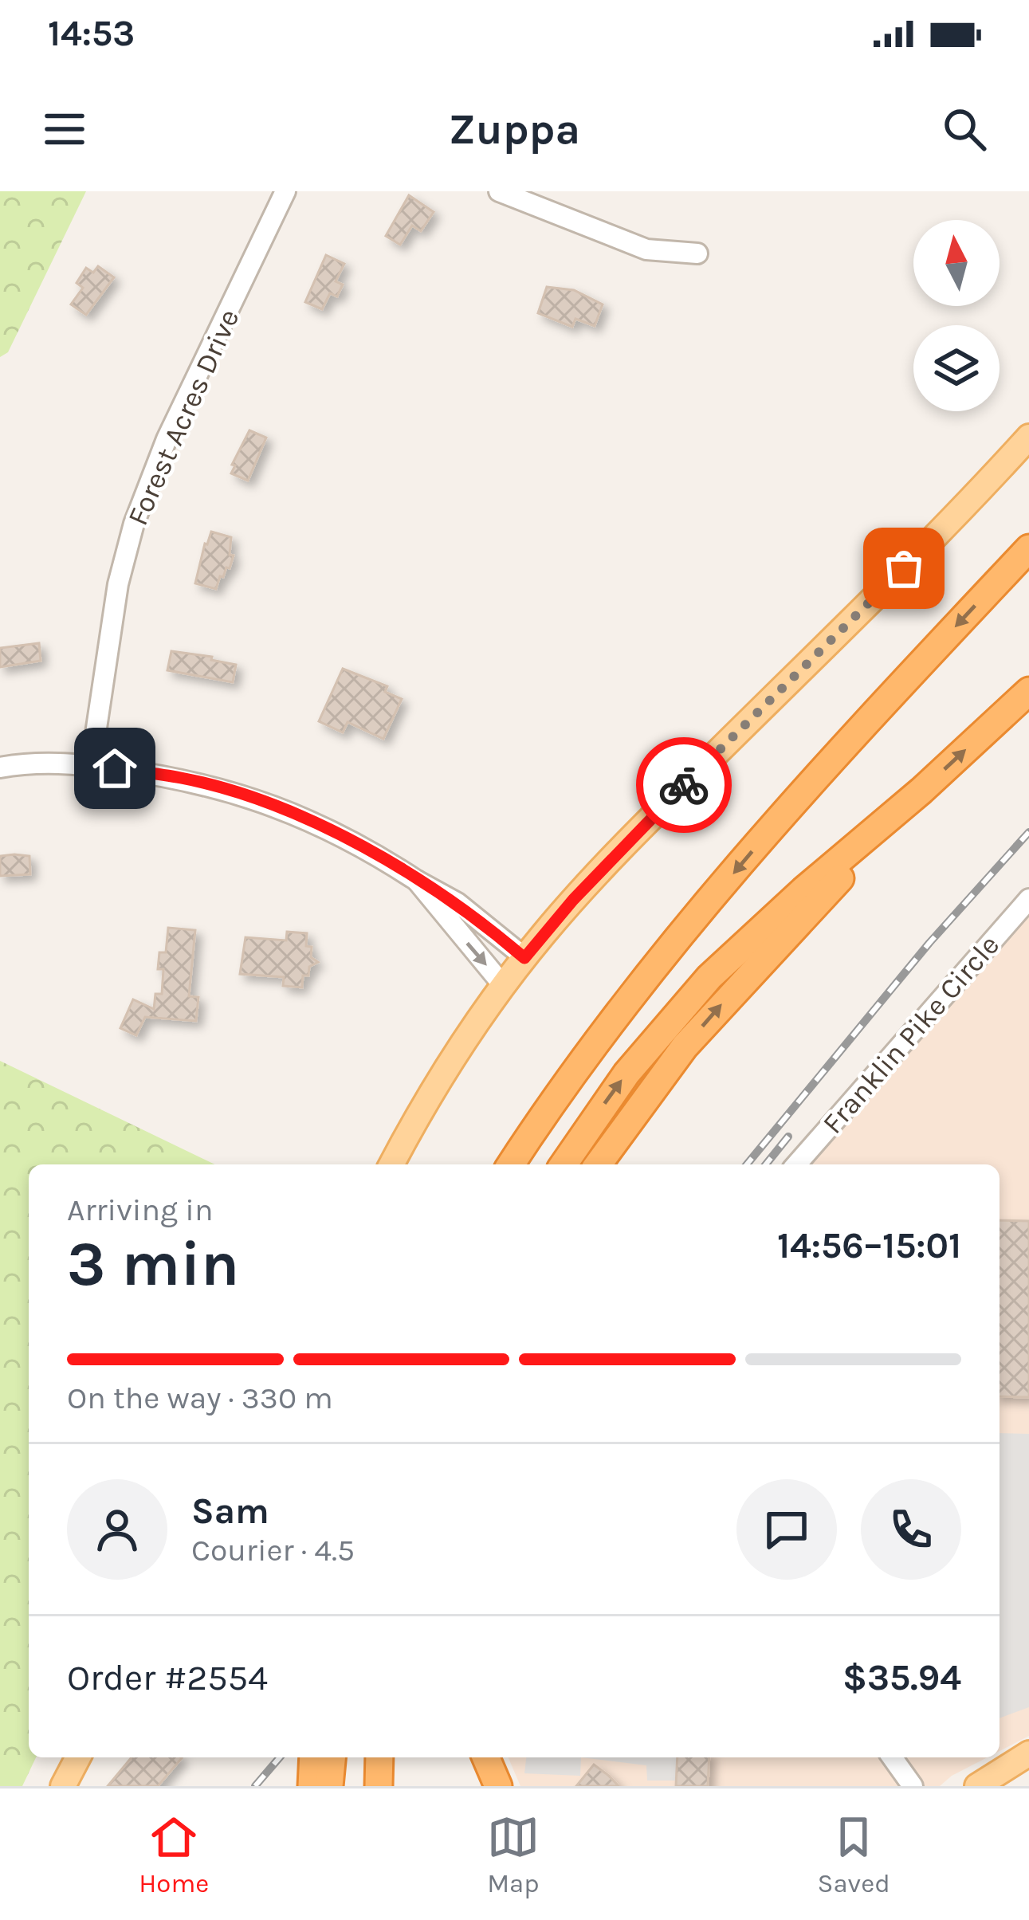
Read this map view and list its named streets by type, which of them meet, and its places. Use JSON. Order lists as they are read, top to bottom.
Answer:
{
  "streets": {
    "street": ["Forest Acres Drive", "Franklin Pike Circle"]
  },
  "north": "top",
  "page": {
    "status": "14:53",
    "header": "Zuppa",
    "heading": ["3 min", "Arriving in", "14:56–15:01"],
    "panel": [
      "Sam",
      "Courier · 4.5",
      "Order #2554",
      "$35.94"
    ],
    "bar": "On the way · 330 m",
    "tabs": ["Home", "Map", "Saved"]
  }
}
